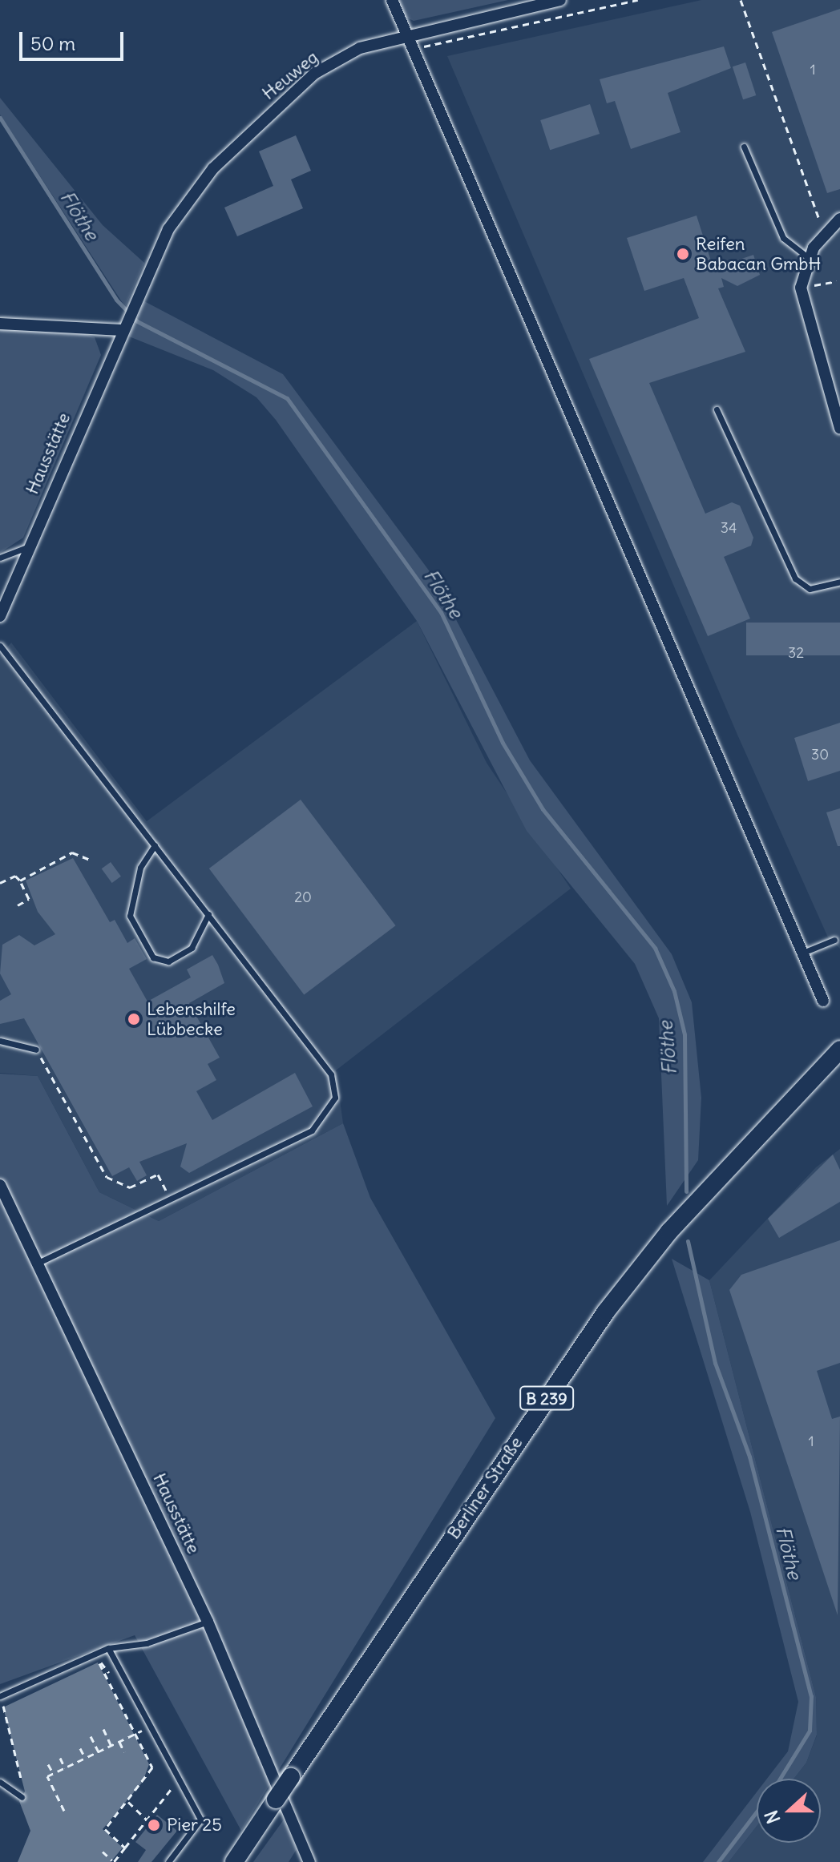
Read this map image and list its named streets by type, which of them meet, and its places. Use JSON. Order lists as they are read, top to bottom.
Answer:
{
  "streets": {
    "main road": ["B 239", "Berliner Straße"],
    "street": ["Heuweg", "Hausstätte"]
  },
  "crossings": [
    ["Heuweg", "Hausstätte"]
  ],
  "water": ["Flöthe"],
  "places": ["Reifen Babacan GmbH", "Lebenshilfe Lübbecke", "Pier 25"],
  "house_numbers": [
    "1",
    "34",
    "32",
    "30",
    "20",
    "1"
  ],
  "scale_bar": "50 m",
  "north": "left"
}
